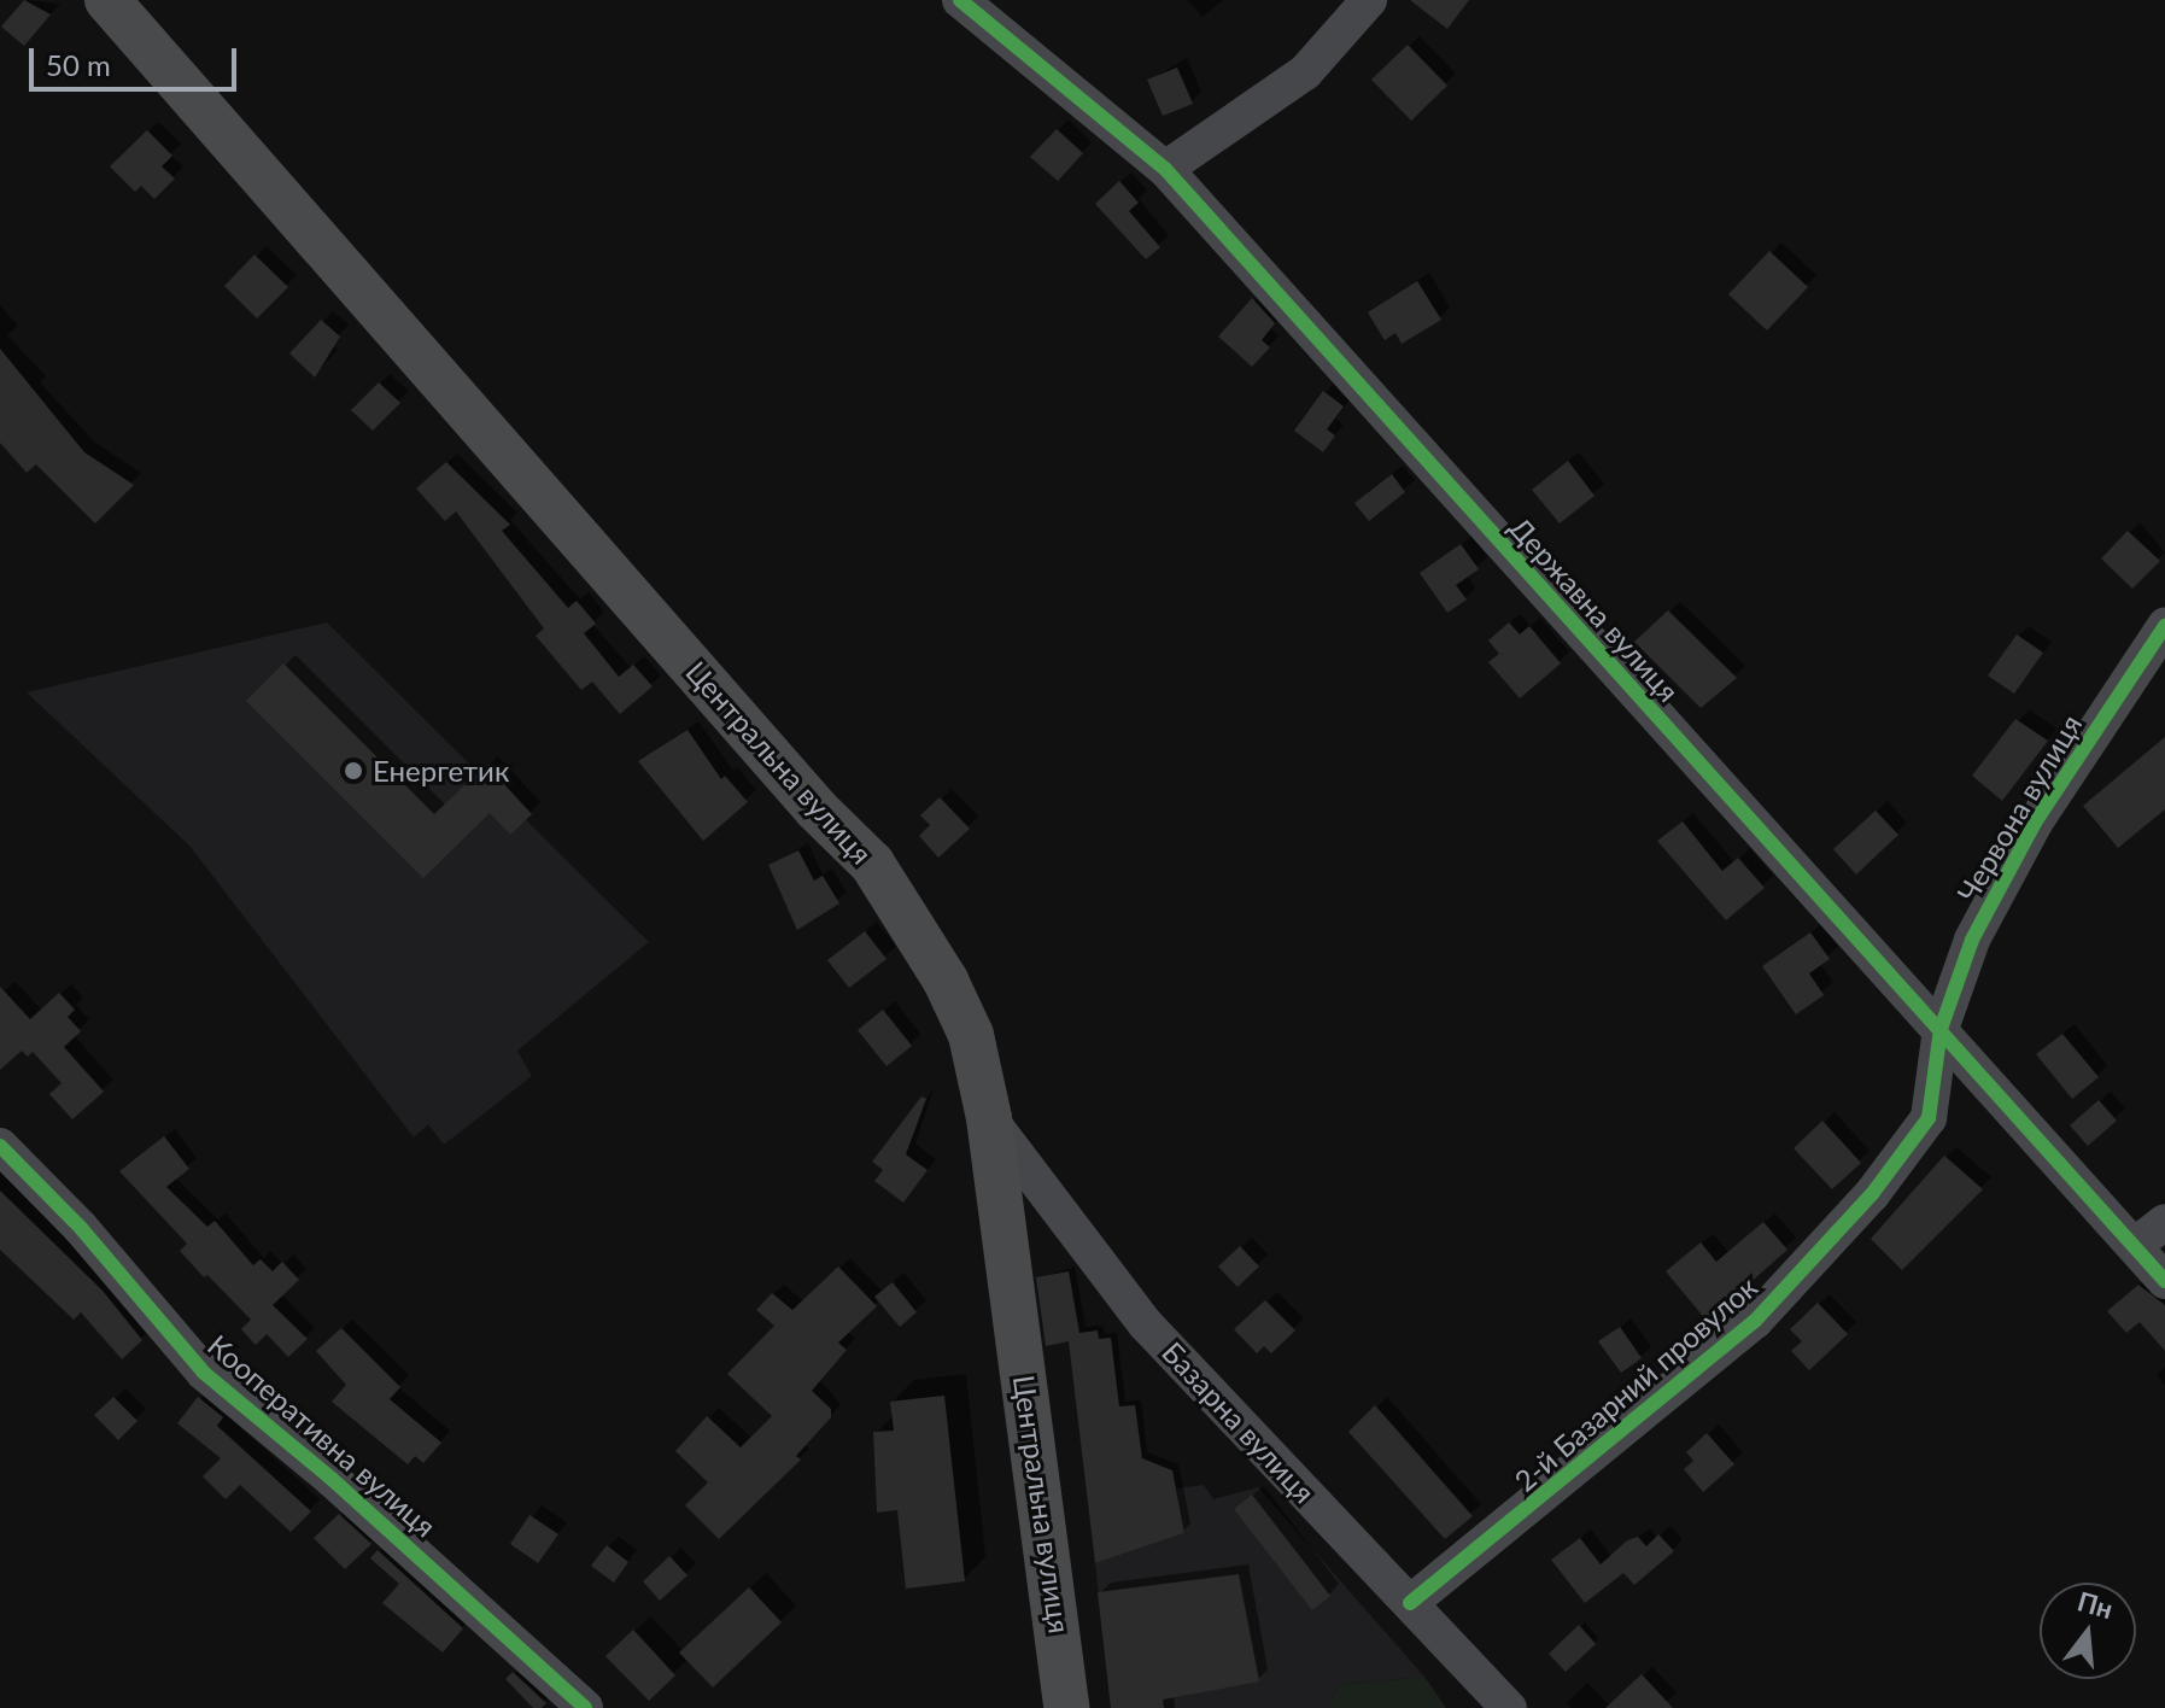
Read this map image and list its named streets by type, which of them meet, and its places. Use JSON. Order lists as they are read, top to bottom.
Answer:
{
  "streets": {
    "main road": ["Центральна вулиця"],
    "street": [
      "Державна вулиця",
      "Червона вулиця",
      "2-й Базарний провулок",
      "Базарна вулиця",
      "Кооперативна вулиця"
    ]
  },
  "crossings": [
    ["Державна вулиця", "Червона вулиця"],
    ["Державна вулиця", "2-й Базарний провулок"],
    ["Центральна вулиця", "Базарна вулиця"],
    ["Червона вулиця", "2-й Базарний провулок"],
    ["2-й Базарний провулок", "Базарна вулиця"]
  ],
  "places": ["Енергетик"],
  "scale_bar": "50 m",
  "north": "top"
}
